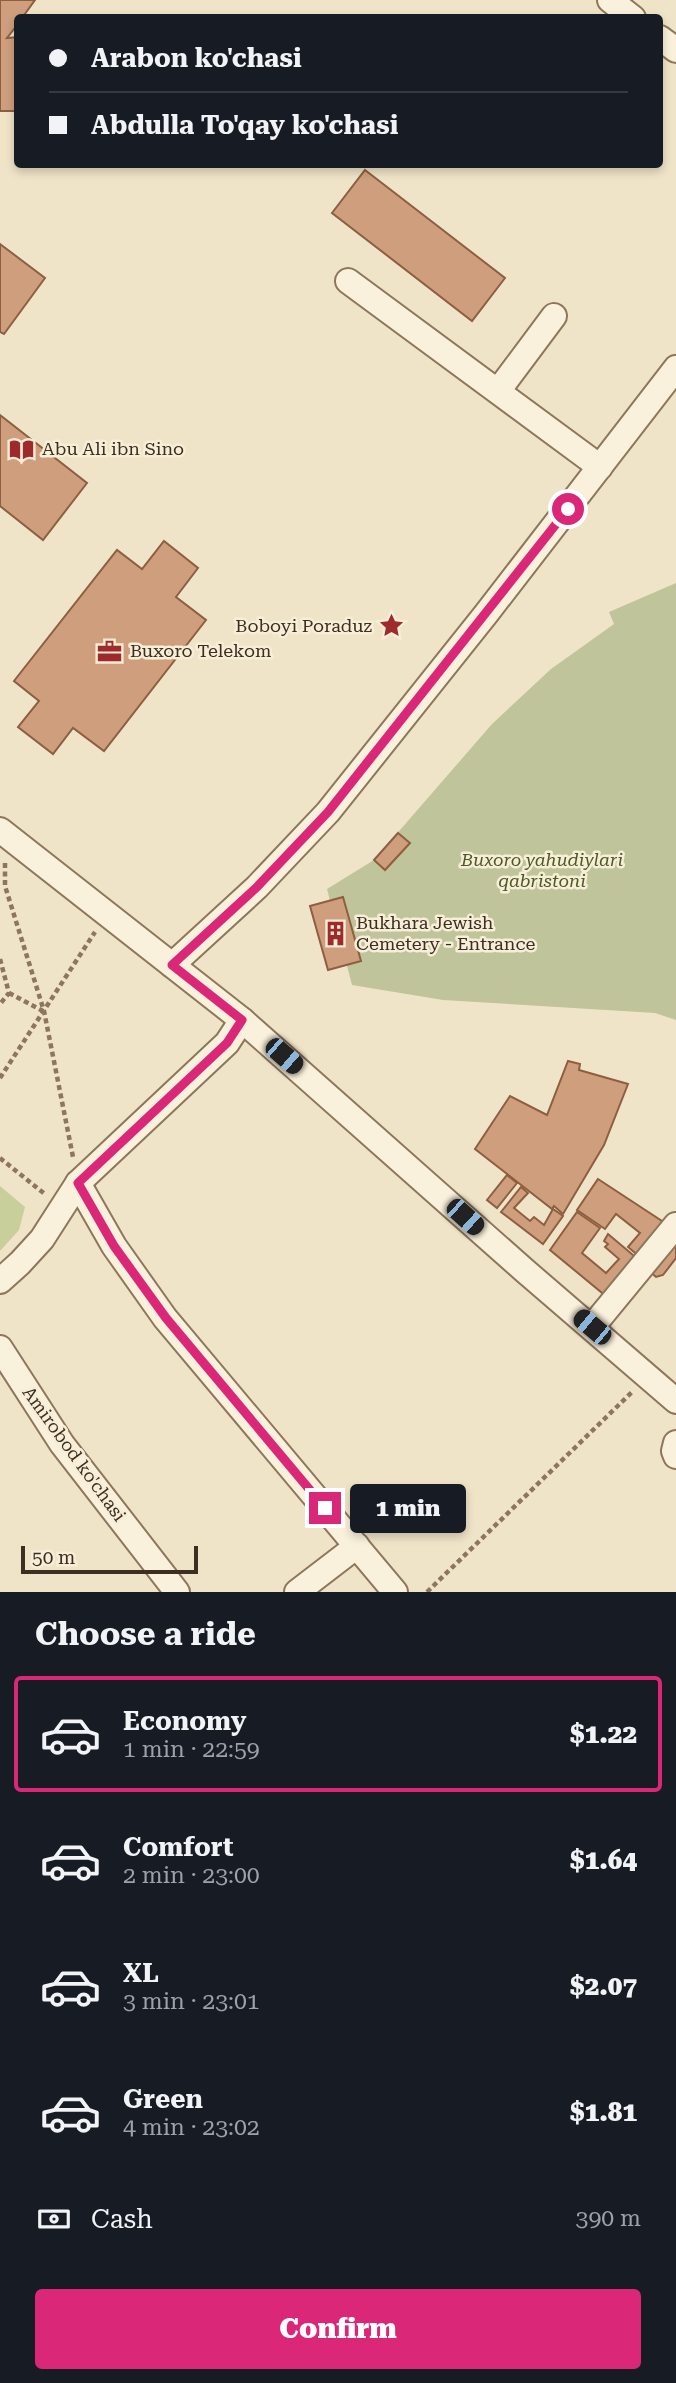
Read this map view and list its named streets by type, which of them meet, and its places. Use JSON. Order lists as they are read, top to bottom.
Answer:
{
  "streets": {
    "street": ["Amirobod ko'chasi"]
  },
  "parks": ["Buxoro yahudiylari qabristoni"],
  "places": {
    "library": ["Abu Ali ibn Sino"],
    "place": ["Boboyi Poraduz"],
    "office": ["Buxoro Telekom"],
    "building": ["Bukhara Jewish Cemetery - Entrance"]
  },
  "scale_bar": "50 m",
  "page": {
    "banner": ["Arabon ko'chasi", "Abdulla To'qay ko'chasi"],
    "bubble": "1 min",
    "scale": "50 m",
    "heading": "Choose a ride",
    "list": [
      {
        "name": "Economy",
        "note": "1 min · 22:59",
        "value": "$1.22"
      },
      {
        "name": "Comfort",
        "note": "2 min · 23:00",
        "value": "$1.64"
      },
      {
        "name": "XL",
        "note": "3 min · 23:01",
        "value": "$2.07"
      },
      {
        "name": "Green",
        "note": "4 min · 23:02",
        "value": "$1.81"
      }
    ],
    "pay": ["Cash", "390 m"],
    "buttons": "Confirm"
  }
}
